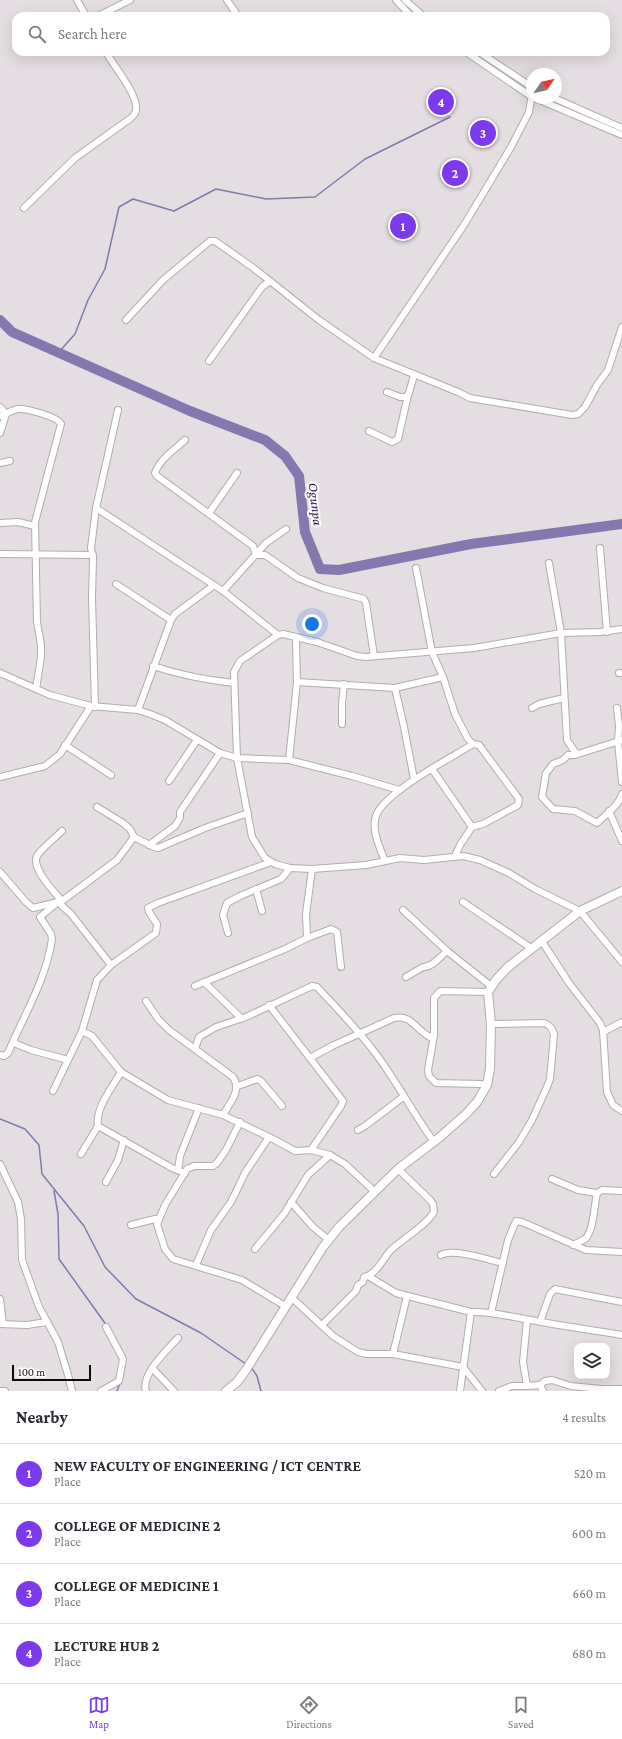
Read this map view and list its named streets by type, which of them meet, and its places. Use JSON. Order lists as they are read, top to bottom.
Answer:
{
  "water": ["Ogunpa"],
  "scale_bar": "100 m",
  "north": "top right",
  "page": {
    "search": "Search here",
    "pins": [
      "4",
      "3",
      "2",
      "1"
    ],
    "scale": "100 m",
    "heading": ["Nearby", "4 results"],
    "list": [
      {
        "mark": "1",
        "name": "NEW FACULTY OF ENGINEERING / ICT CENTRE",
        "note": "Place",
        "value": "520 m"
      },
      {
        "mark": "2",
        "name": "COLLEGE OF MEDICINE 2",
        "note": "Place",
        "value": "600 m"
      },
      {
        "mark": "3",
        "name": "COLLEGE OF MEDICINE 1",
        "note": "Place",
        "value": "660 m"
      },
      {
        "mark": "4",
        "name": "LECTURE HUB 2",
        "note": "Place",
        "value": "680 m"
      }
    ],
    "nav": ["Map", "Directions", "Saved"]
  }
}
